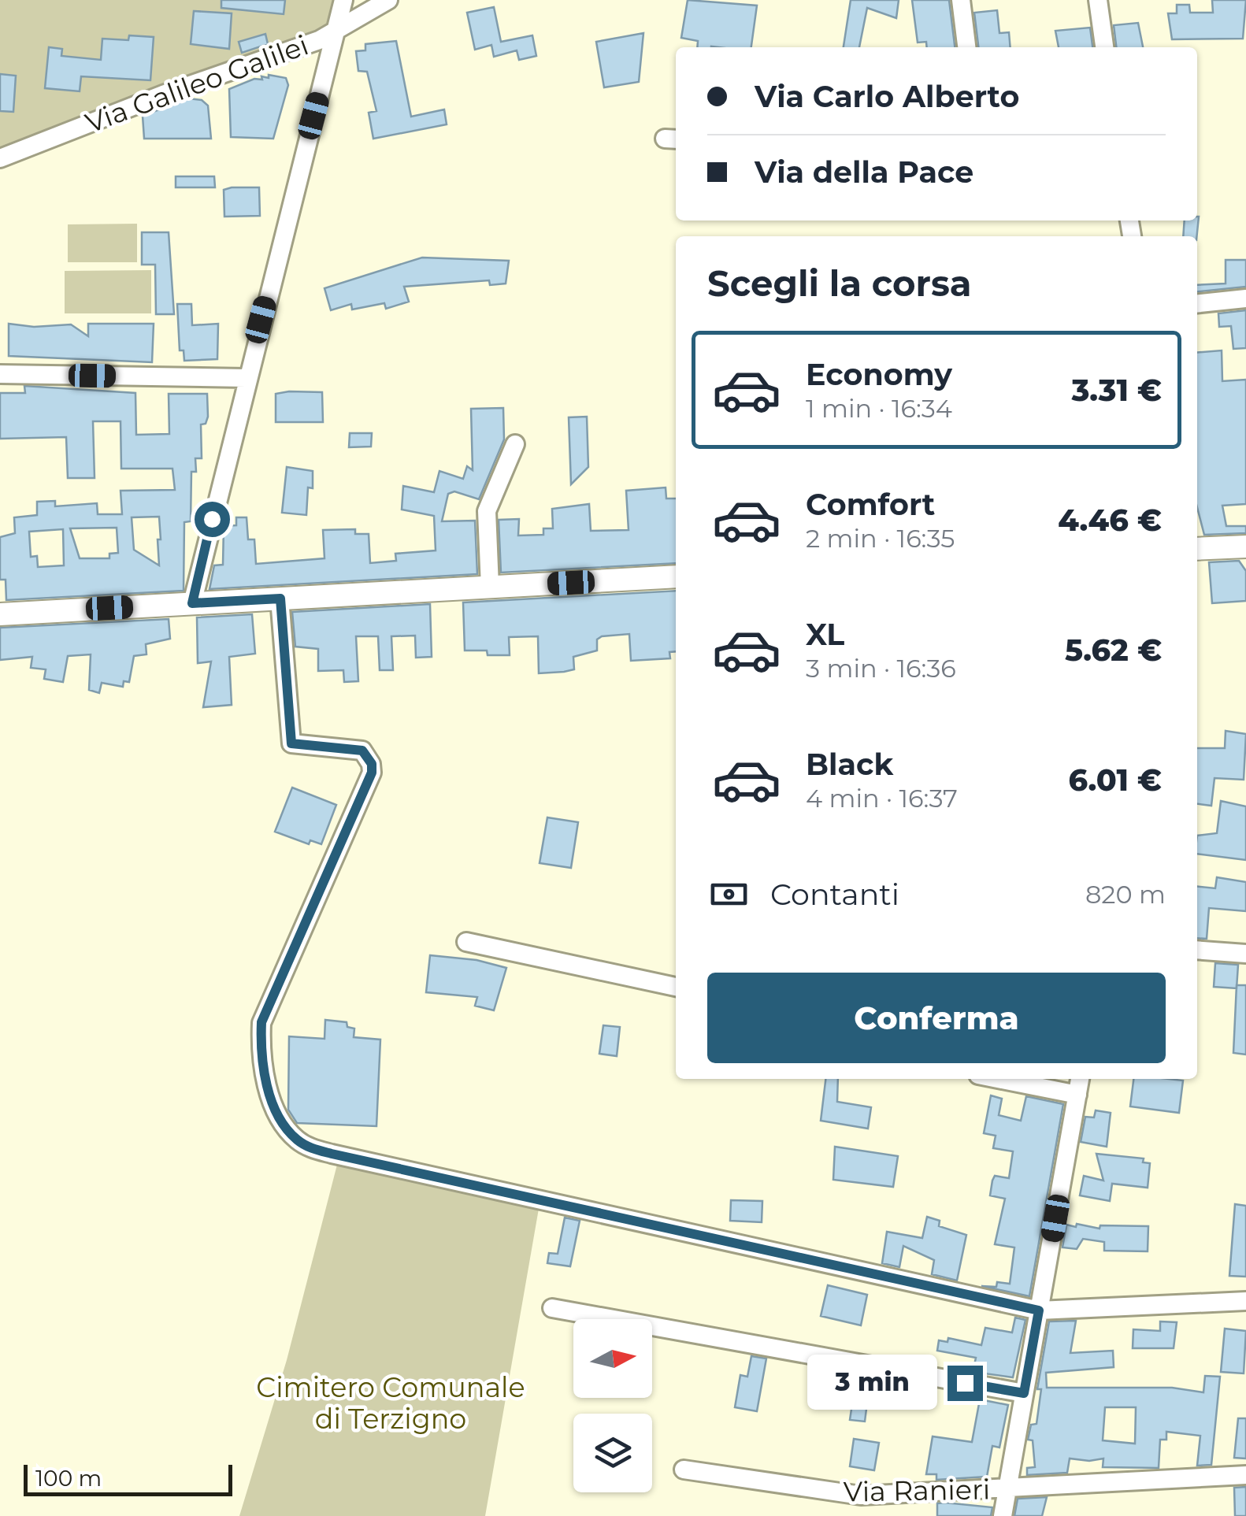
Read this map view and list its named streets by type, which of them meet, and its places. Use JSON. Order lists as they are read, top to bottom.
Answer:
{
  "streets": {
    "street": ["Via Galileo Galilei", "Via Ranieri"]
  },
  "parks": ["Cimitero Comunale di Terzigno"],
  "scale_bar": "100 m",
  "north": "right",
  "page": {
    "banner": ["Via Carlo Alberto", "Via della Pace"],
    "heading": "Scegli la corsa",
    "list": [
      {
        "name": "Economy",
        "note": "1 min · 16:34",
        "value": "3.31 €"
      },
      {
        "name": "Comfort",
        "note": "2 min · 16:35",
        "value": "4.46 €"
      },
      {
        "name": "XL",
        "note": "3 min · 16:36",
        "value": "5.62 €"
      },
      {
        "name": "Black",
        "note": "4 min · 16:37",
        "value": "6.01 €"
      }
    ],
    "pay": ["Contanti", "820 m"],
    "buttons": "Conferma",
    "bubble": "3 min",
    "scale": "100 m"
  }
}
